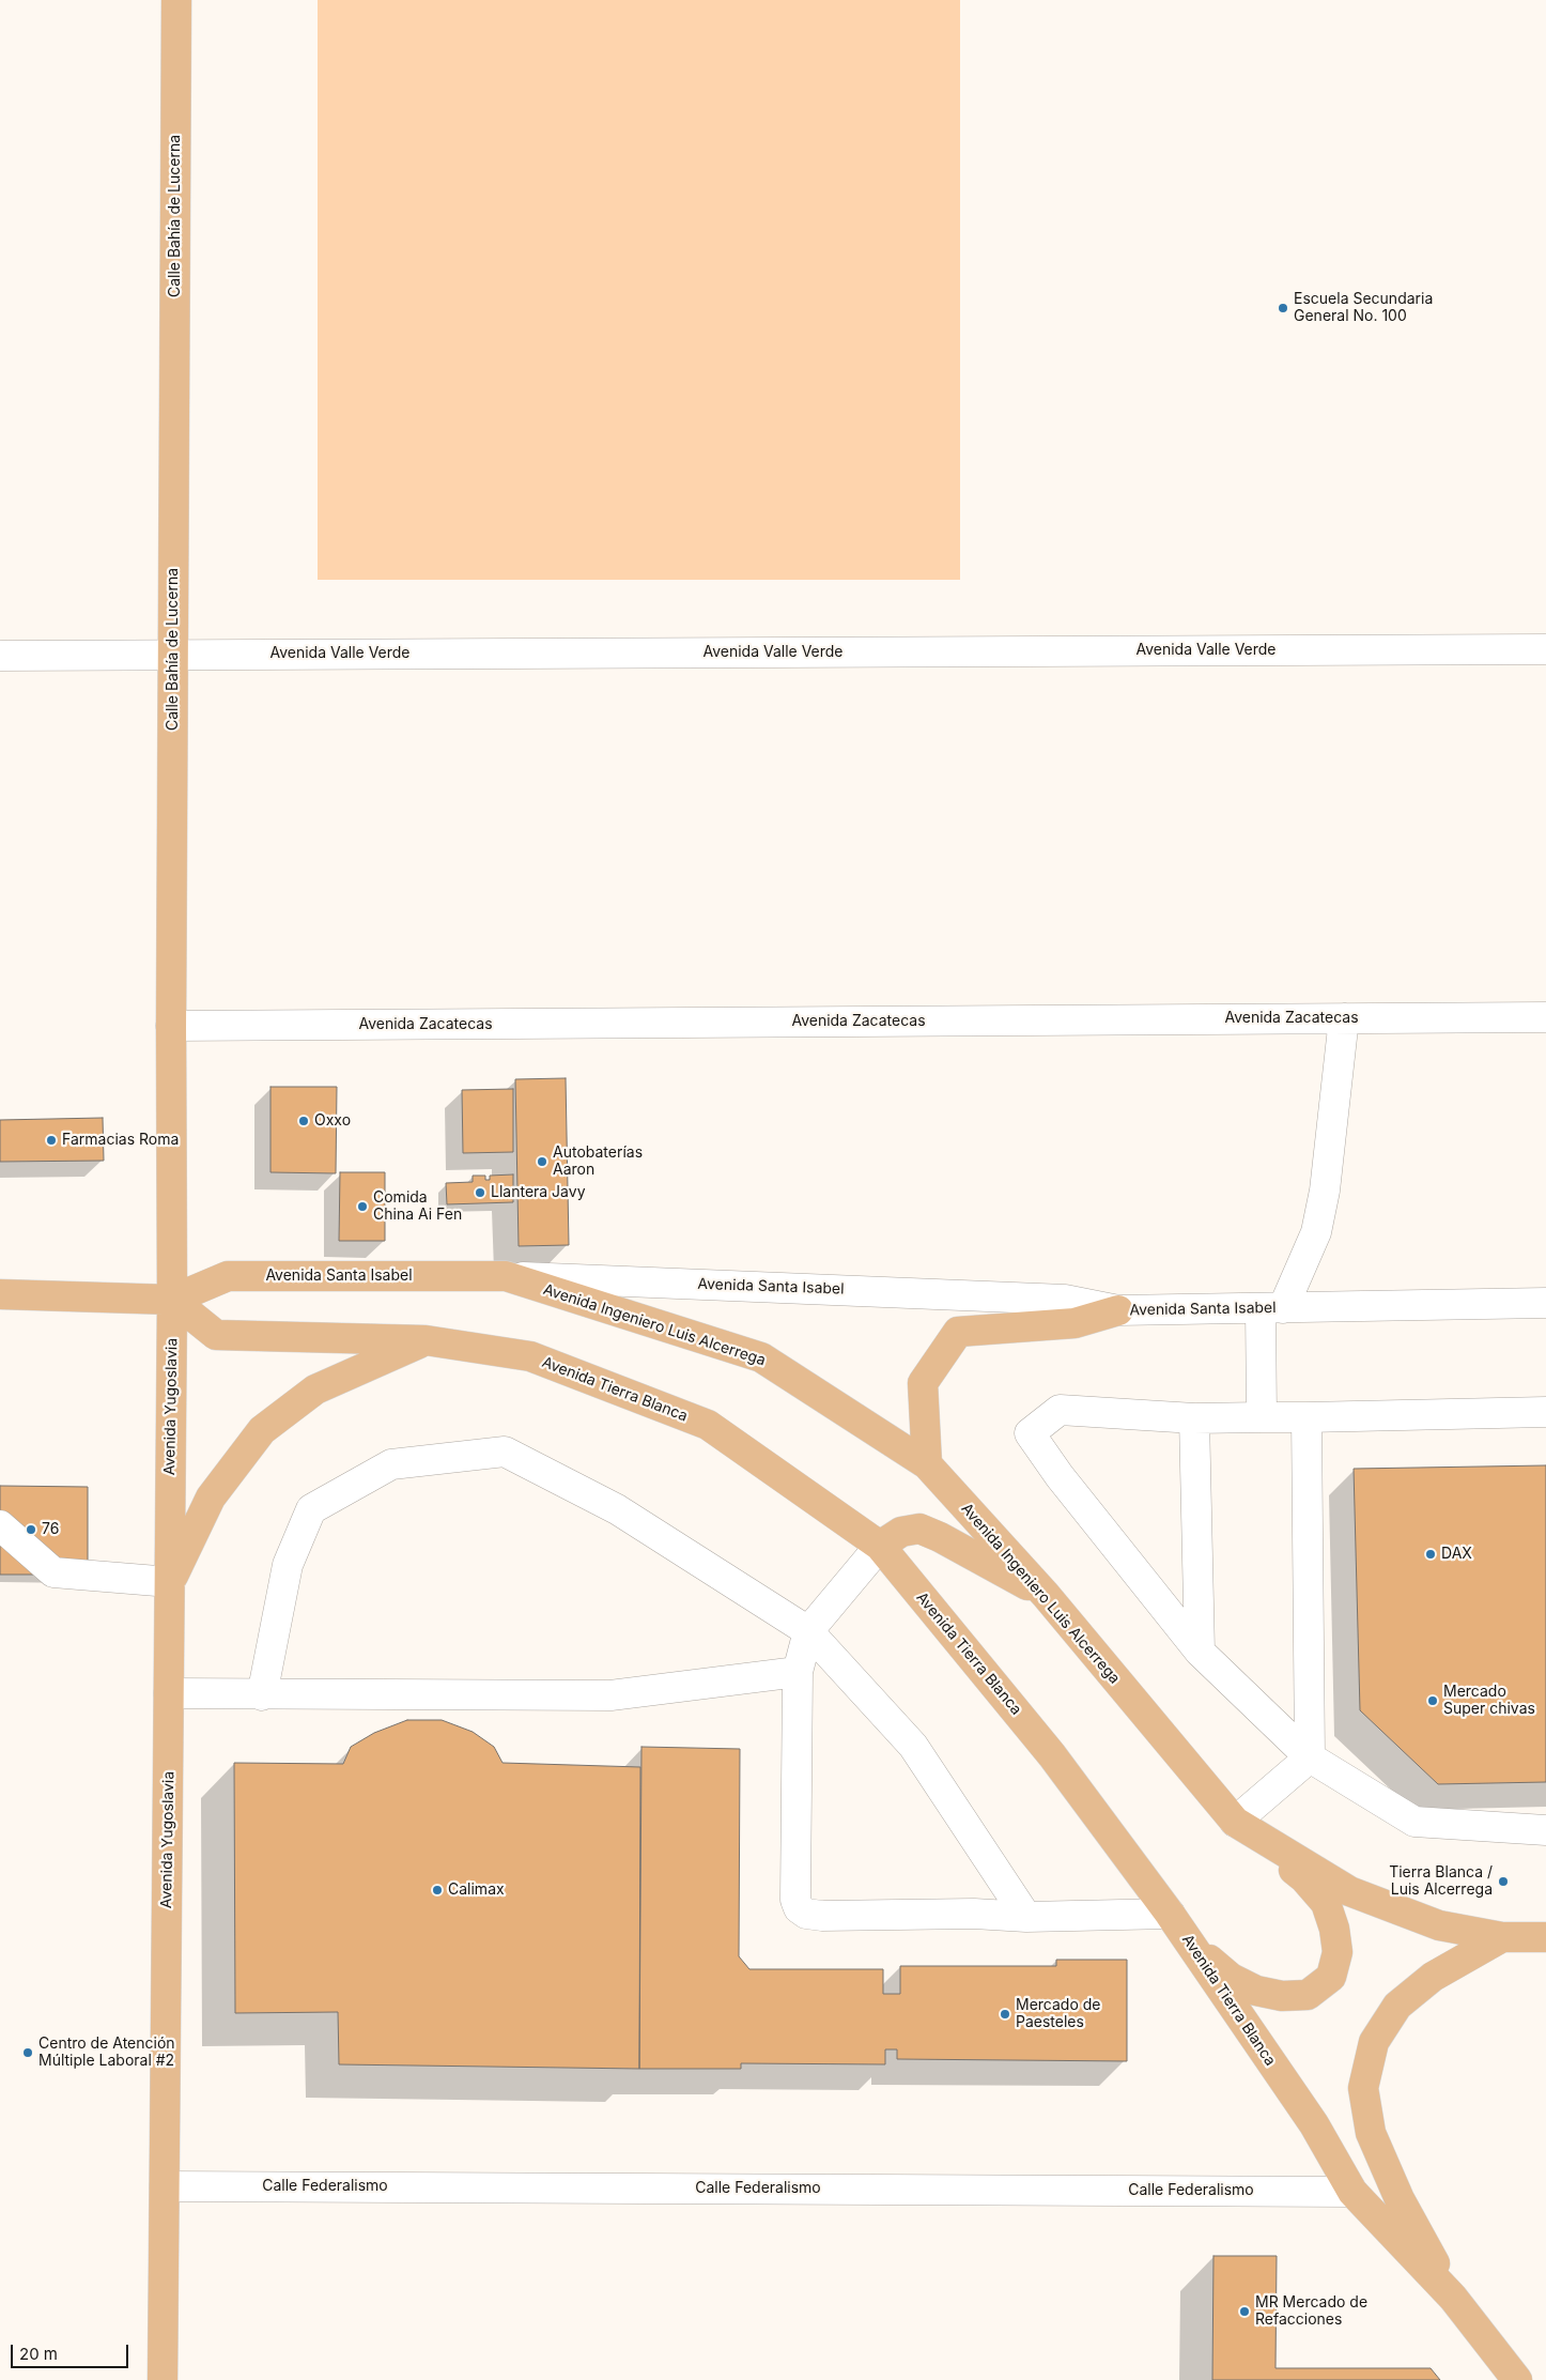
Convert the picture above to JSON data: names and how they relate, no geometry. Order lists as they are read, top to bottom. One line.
{"streets":{"main road":["Calle Bahía de Lucerna","Avenida Santa Isabel","Avenida Ingeniero Luis Alcerrega","Avenida Tierra Blanca","Avenida Yugoslavia"],"street":["Avenida Valle Verde","Avenida Zacatecas","Calle Federalismo"]},"crossings":[["Calle Bahía de Lucerna","Avenida Valle Verde"],["Calle Bahía de Lucerna","Avenida Zacatecas"],["Calle Bahía de Lucerna","Avenida Santa Isabel"],["Calle Bahía de Lucerna","Avenida Tierra Blanca"],["Calle Bahía de Lucerna","Avenida Yugoslavia"],["Avenida Santa Isabel","Avenida Ingeniero Luis Alcerrega"],["Avenida Santa Isabel","Avenida Tierra Blanca"],["Avenida Santa Isabel","Avenida Yugoslavia"],["Avenida Tierra Blanca","Avenida Yugoslavia"],["Avenida Tierra Blanca","Calle Federalismo"],["Avenida Yugoslavia","Calle Federalismo"]],"places":["Escuela Secundaria General No. 100","Oxxo","Farmacias Roma","Autobaterías Aaron","Llantera Javy","Comida China Ai Fen","76","DAX","Mercado Super chivas","Tierra Blanca / Luis Alcerrega","Calimax","Mercado de Paesteles","Centro de Atención Múltiple Laboral #2","MR Mercado de Refacciones"],"scale_bar":"20 m"}
